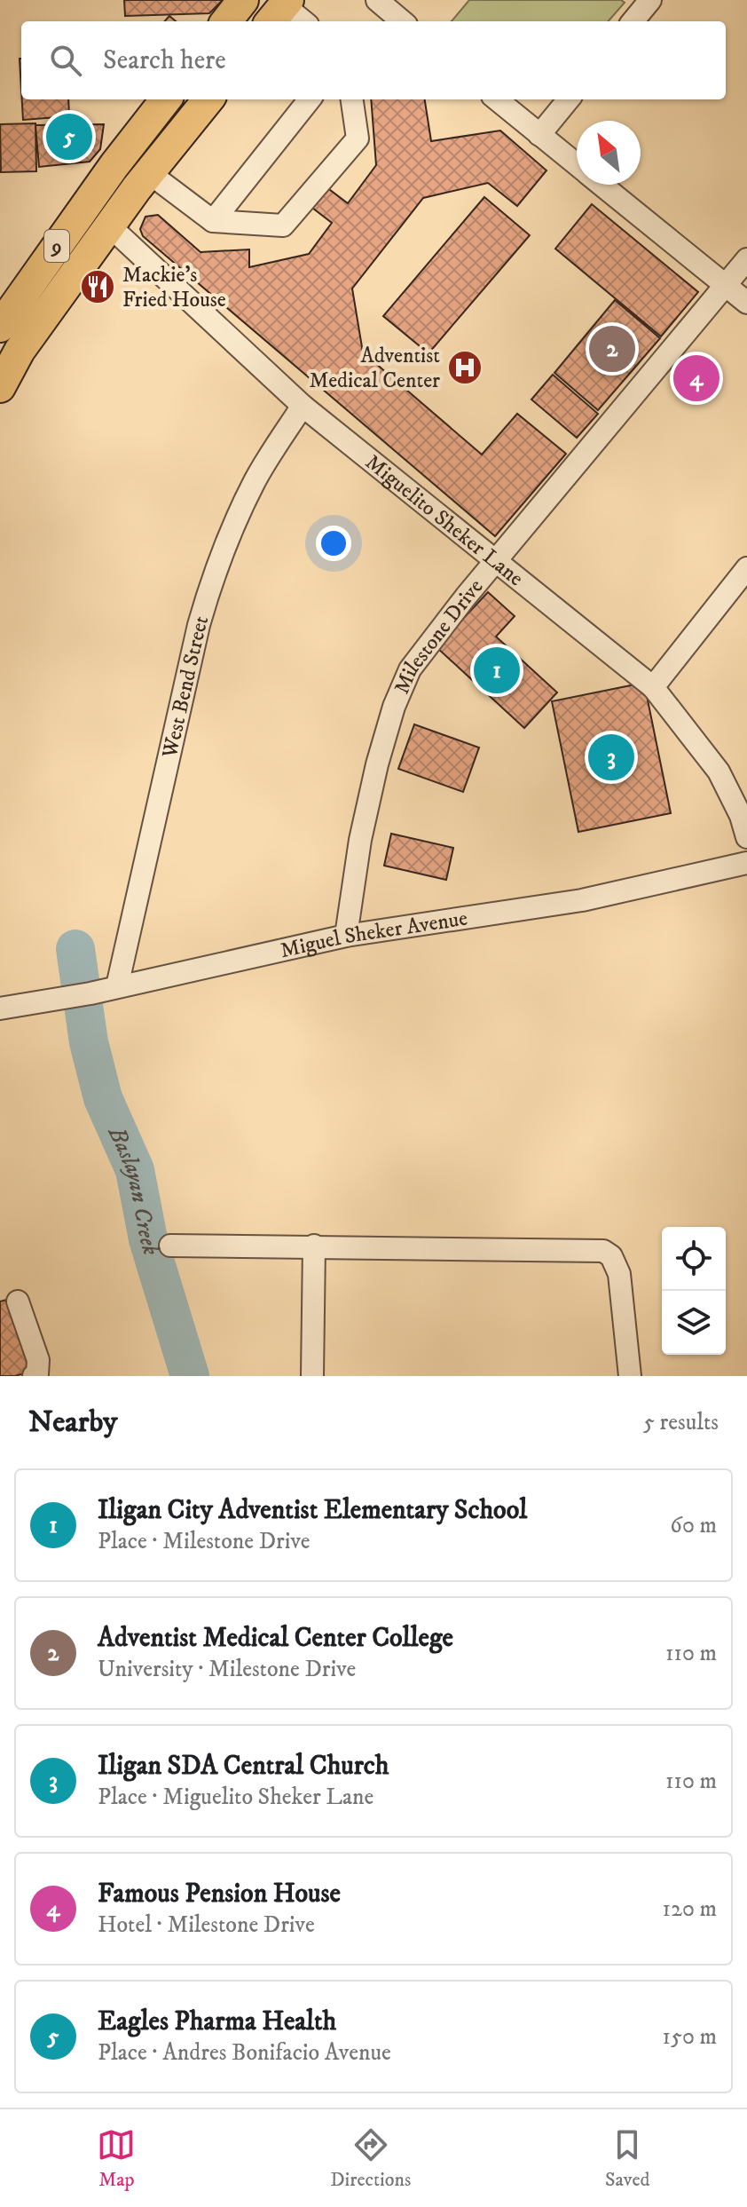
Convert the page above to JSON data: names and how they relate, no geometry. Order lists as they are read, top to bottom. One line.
{"streets":{"highway":["9"],"street":["Miguelito Sheker Lane","Milestone Drive","West Bend Street","Miguel Sheker Avenue"]},"crossings":[["9","Miguelito Sheker Lane"],["Miguelito Sheker Lane","Milestone Drive"],["Miguelito Sheker Lane","West Bend Street"],["Milestone Drive","Miguel Sheker Avenue"],["West Bend Street","Miguel Sheker Avenue"]],"water":["Baslayan Creek"],"places":{"restaurant":["Mackie's Fried House"],"hospital":["Adventist Medical Center"]},"north":"top left","page":{"search":"Search here","pins":["5","2","4","1","3"],"heading":["Nearby","5 results"],"list":[{"mark":"1","name":"Iligan City Adventist Elementary School","note":"Place · Milestone Drive","value":"60 m"},{"mark":"2","name":"Adventist Medical Center College","note":"University · Milestone Drive","value":"110 m"},{"mark":"3","name":"Iligan SDA Central Church","note":"Place · Miguelito Sheker Lane","value":"110 m"},{"mark":"4","name":"Famous Pension House","note":"Hotel · Milestone Drive","value":"120 m"},{"mark":"5","name":"Eagles Pharma Health","note":"Place · Andres Bonifacio Avenue","value":"150 m"}],"nav":["Map","Directions","Saved"]}}
